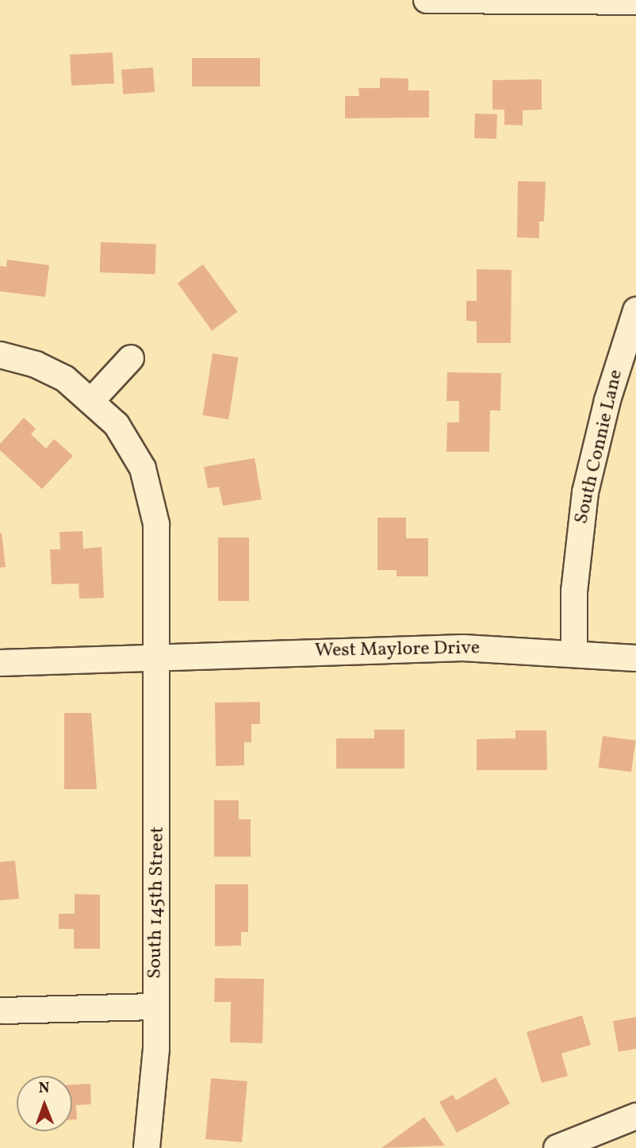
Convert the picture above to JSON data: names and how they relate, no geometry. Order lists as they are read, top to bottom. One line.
{"streets":{"street":["South Connie Lane","West Maylore Drive","South 145th Street"]},"crossings":[["South Connie Lane","West Maylore Drive"],["West Maylore Drive","South 145th Street"]],"north":"top"}
